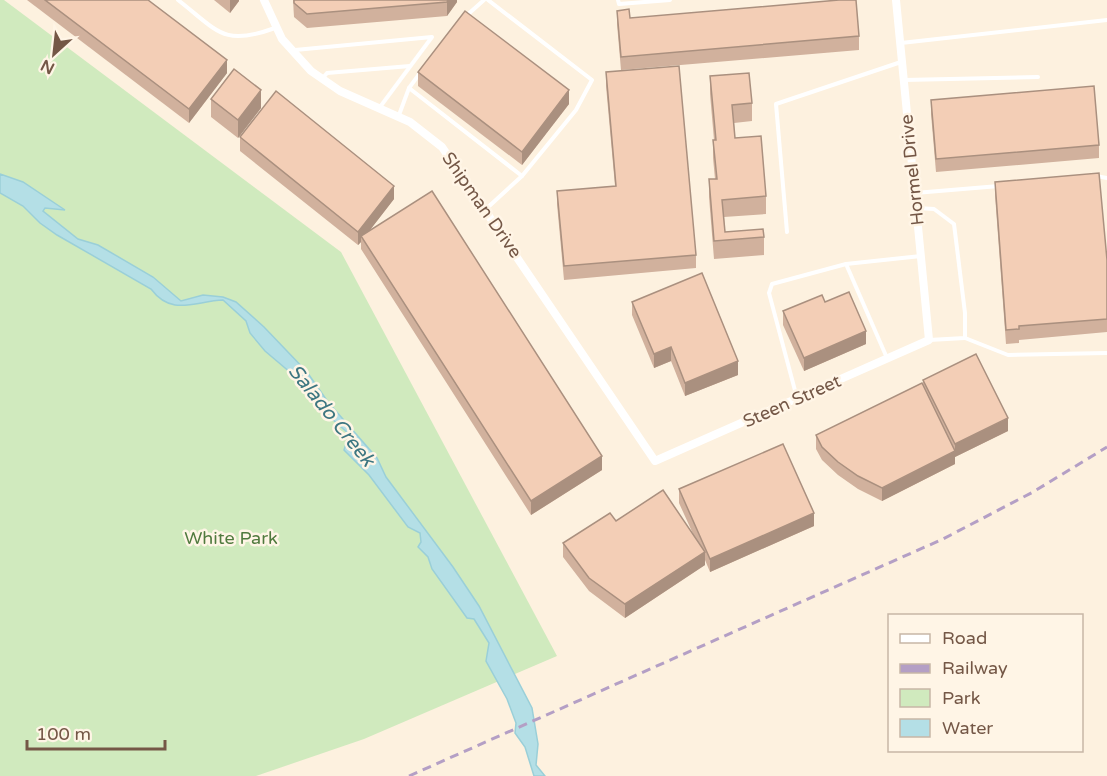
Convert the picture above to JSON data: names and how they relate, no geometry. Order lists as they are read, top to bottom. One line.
{"streets":{"street":["Hormel Drive","Shipman Drive","Steen Street"]},"crossings":[["Hormel Drive","Steen Street"],["Shipman Drive","Steen Street"]],"water":["Salado Creek"],"parks":["White Park"],"legend":["Road","Railway","Park","Water"],"scale_bar":"100 m","north":"bottom left"}
